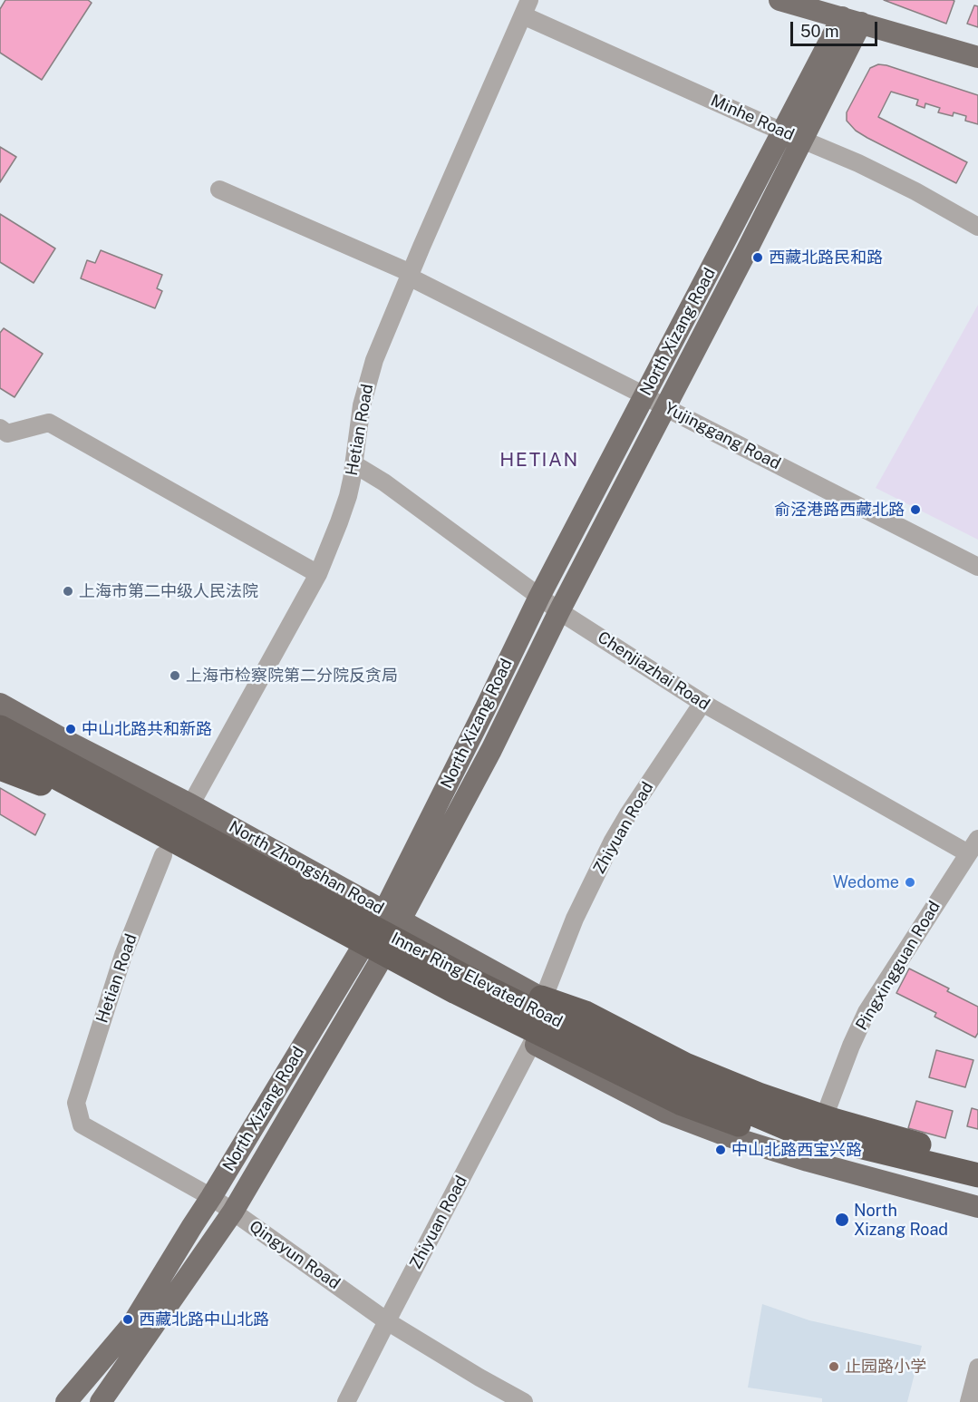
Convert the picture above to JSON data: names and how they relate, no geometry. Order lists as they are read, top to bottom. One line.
{"streets":{"highway":["Inner Ring Elevated Road"],"main road":["North Xizang Road","North Zhongshan Road"],"street":["Minhe Road","Hetian Road","Yujinggang Road","Chenjiazhai Road","Zhiyuan Road","Pingxingguan Road","Qingyun Road"]},"crossings":[["Minhe Road","North Xizang Road"],["Minhe Road","Hetian Road"],["North Xizang Road","Yujinggang Road"],["North Xizang Road","Chenjiazhai Road"],["North Xizang Road","North Zhongshan Road"],["North Xizang Road","Qingyun Road"],["Hetian Road","Yujinggang Road"],["Hetian Road","Chenjiazhai Road"],["Hetian Road","North Zhongshan Road"],["Hetian Road","Qingyun Road"],["Chenjiazhai Road","Zhiyuan Road"],["Chenjiazhai Road","Pingxingguan Road"],["Zhiyuan Road","North Zhongshan Road"],["Zhiyuan Road","Qingyun Road"],["North Zhongshan Road","Pingxingguan Road"]],"districts":["HETIAN"],"places":["西藏北路民和路","俞泾港路西藏北路","上海市第二中级人民法院","上海市检察院第二分院反贪局","中山北路共和新路","Wedome","中山北路西宝兴路","North Xizang Road","西藏北路中山北路","止园路小学"],"scale_bar":"50 m"}
